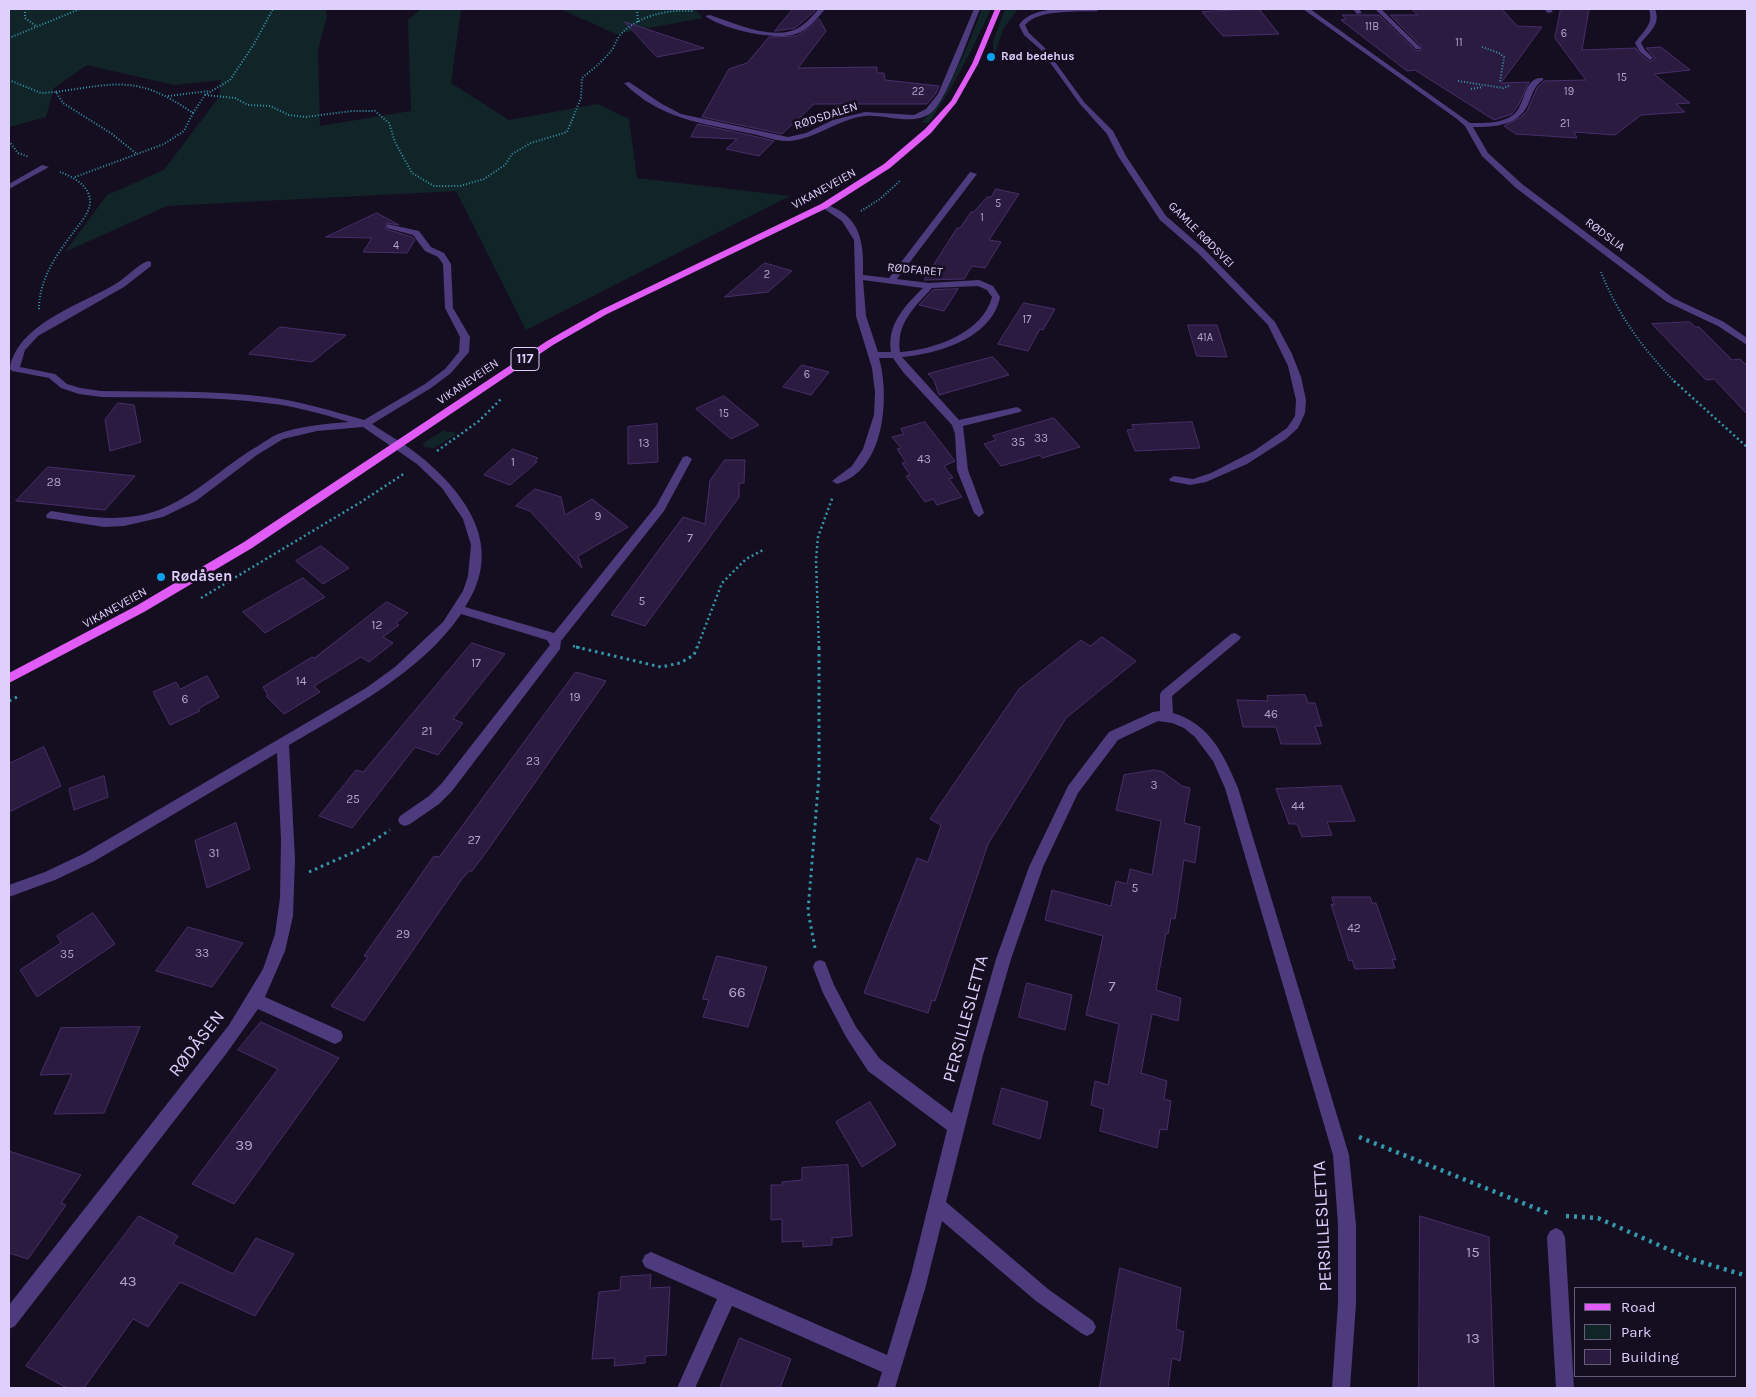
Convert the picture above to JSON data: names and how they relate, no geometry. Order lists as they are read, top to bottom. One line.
{"streets":{"main road":["VIKANEVEIEN","117"],"street":["RØDSDALEN","GAMLE RØDSVEI","RØDSLIA","RØDFARET","PERSILLESLETTA","RØDÅSEN"]},"places":["Rød bedehus","Rødåsen"],"house_numbers":["11B","6","11","15","22","19","21","5","1","4","2","17","41A","6","15","33","35","13","43","1","28","9","7","5","12","17","14","19","6","46","21","23","3","25","44","27","31","5","42","29","33","35","7","66","39","15","43","13"],"legend":["Road","Park","Building"]}
